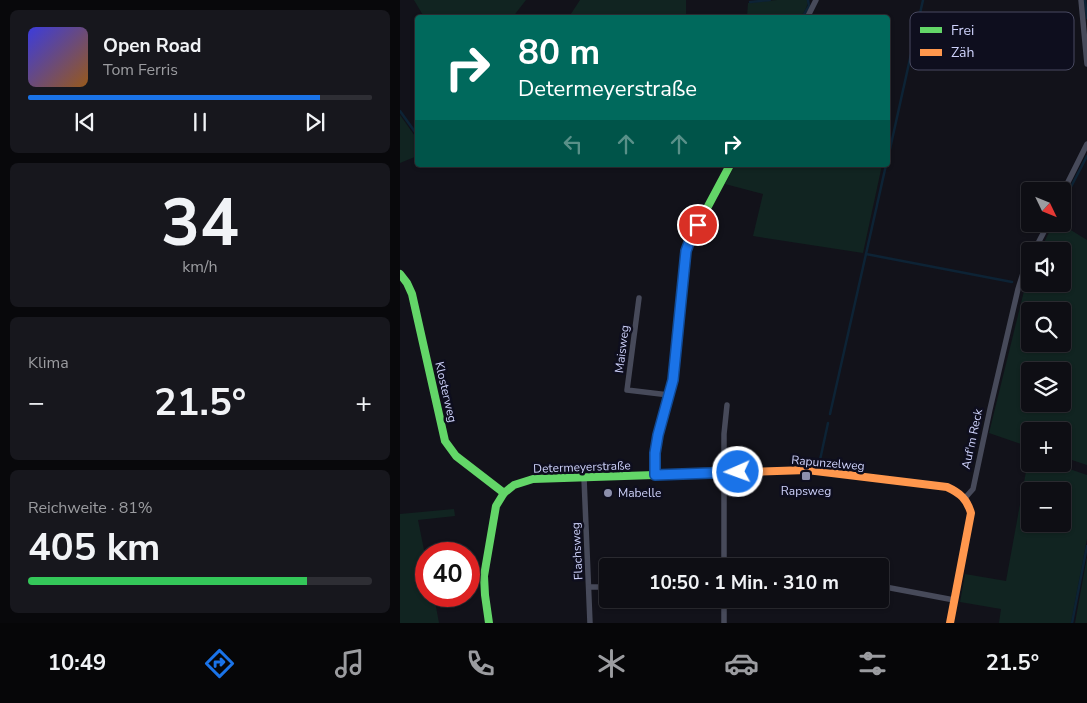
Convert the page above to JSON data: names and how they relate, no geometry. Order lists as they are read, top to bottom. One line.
{"streets":{"street":["Maisweg","Klosterweg","Auf'm Reck","Rapunzelweg","Determeyerstraße","Flachsweg"]},"crossings":[["Klosterweg","Determeyerstraße"],["Auf'm Reck","Rapunzelweg"],["Rapunzelweg","Determeyerstraße"],["Determeyerstraße","Flachsweg"]],"places":{"transit":["Rapsweg"],"other":["Mabelle"]},"legend":["Frei","Zäh"],"north":"bottom right","page":{"turn":["80 m","Determeyerstraße"],"song":["Open Road","Tom Ferris"],"tile":[["34","km/h"],"Klima",["Reichweite · 81%","405 km"]],"map_buttons":["+","−"],"heat":["−","21.5°","+"],"limit":"40","trip":"10:50 · 1 Min. · 310 m","tabs":["10:49","21.5°"]}}
